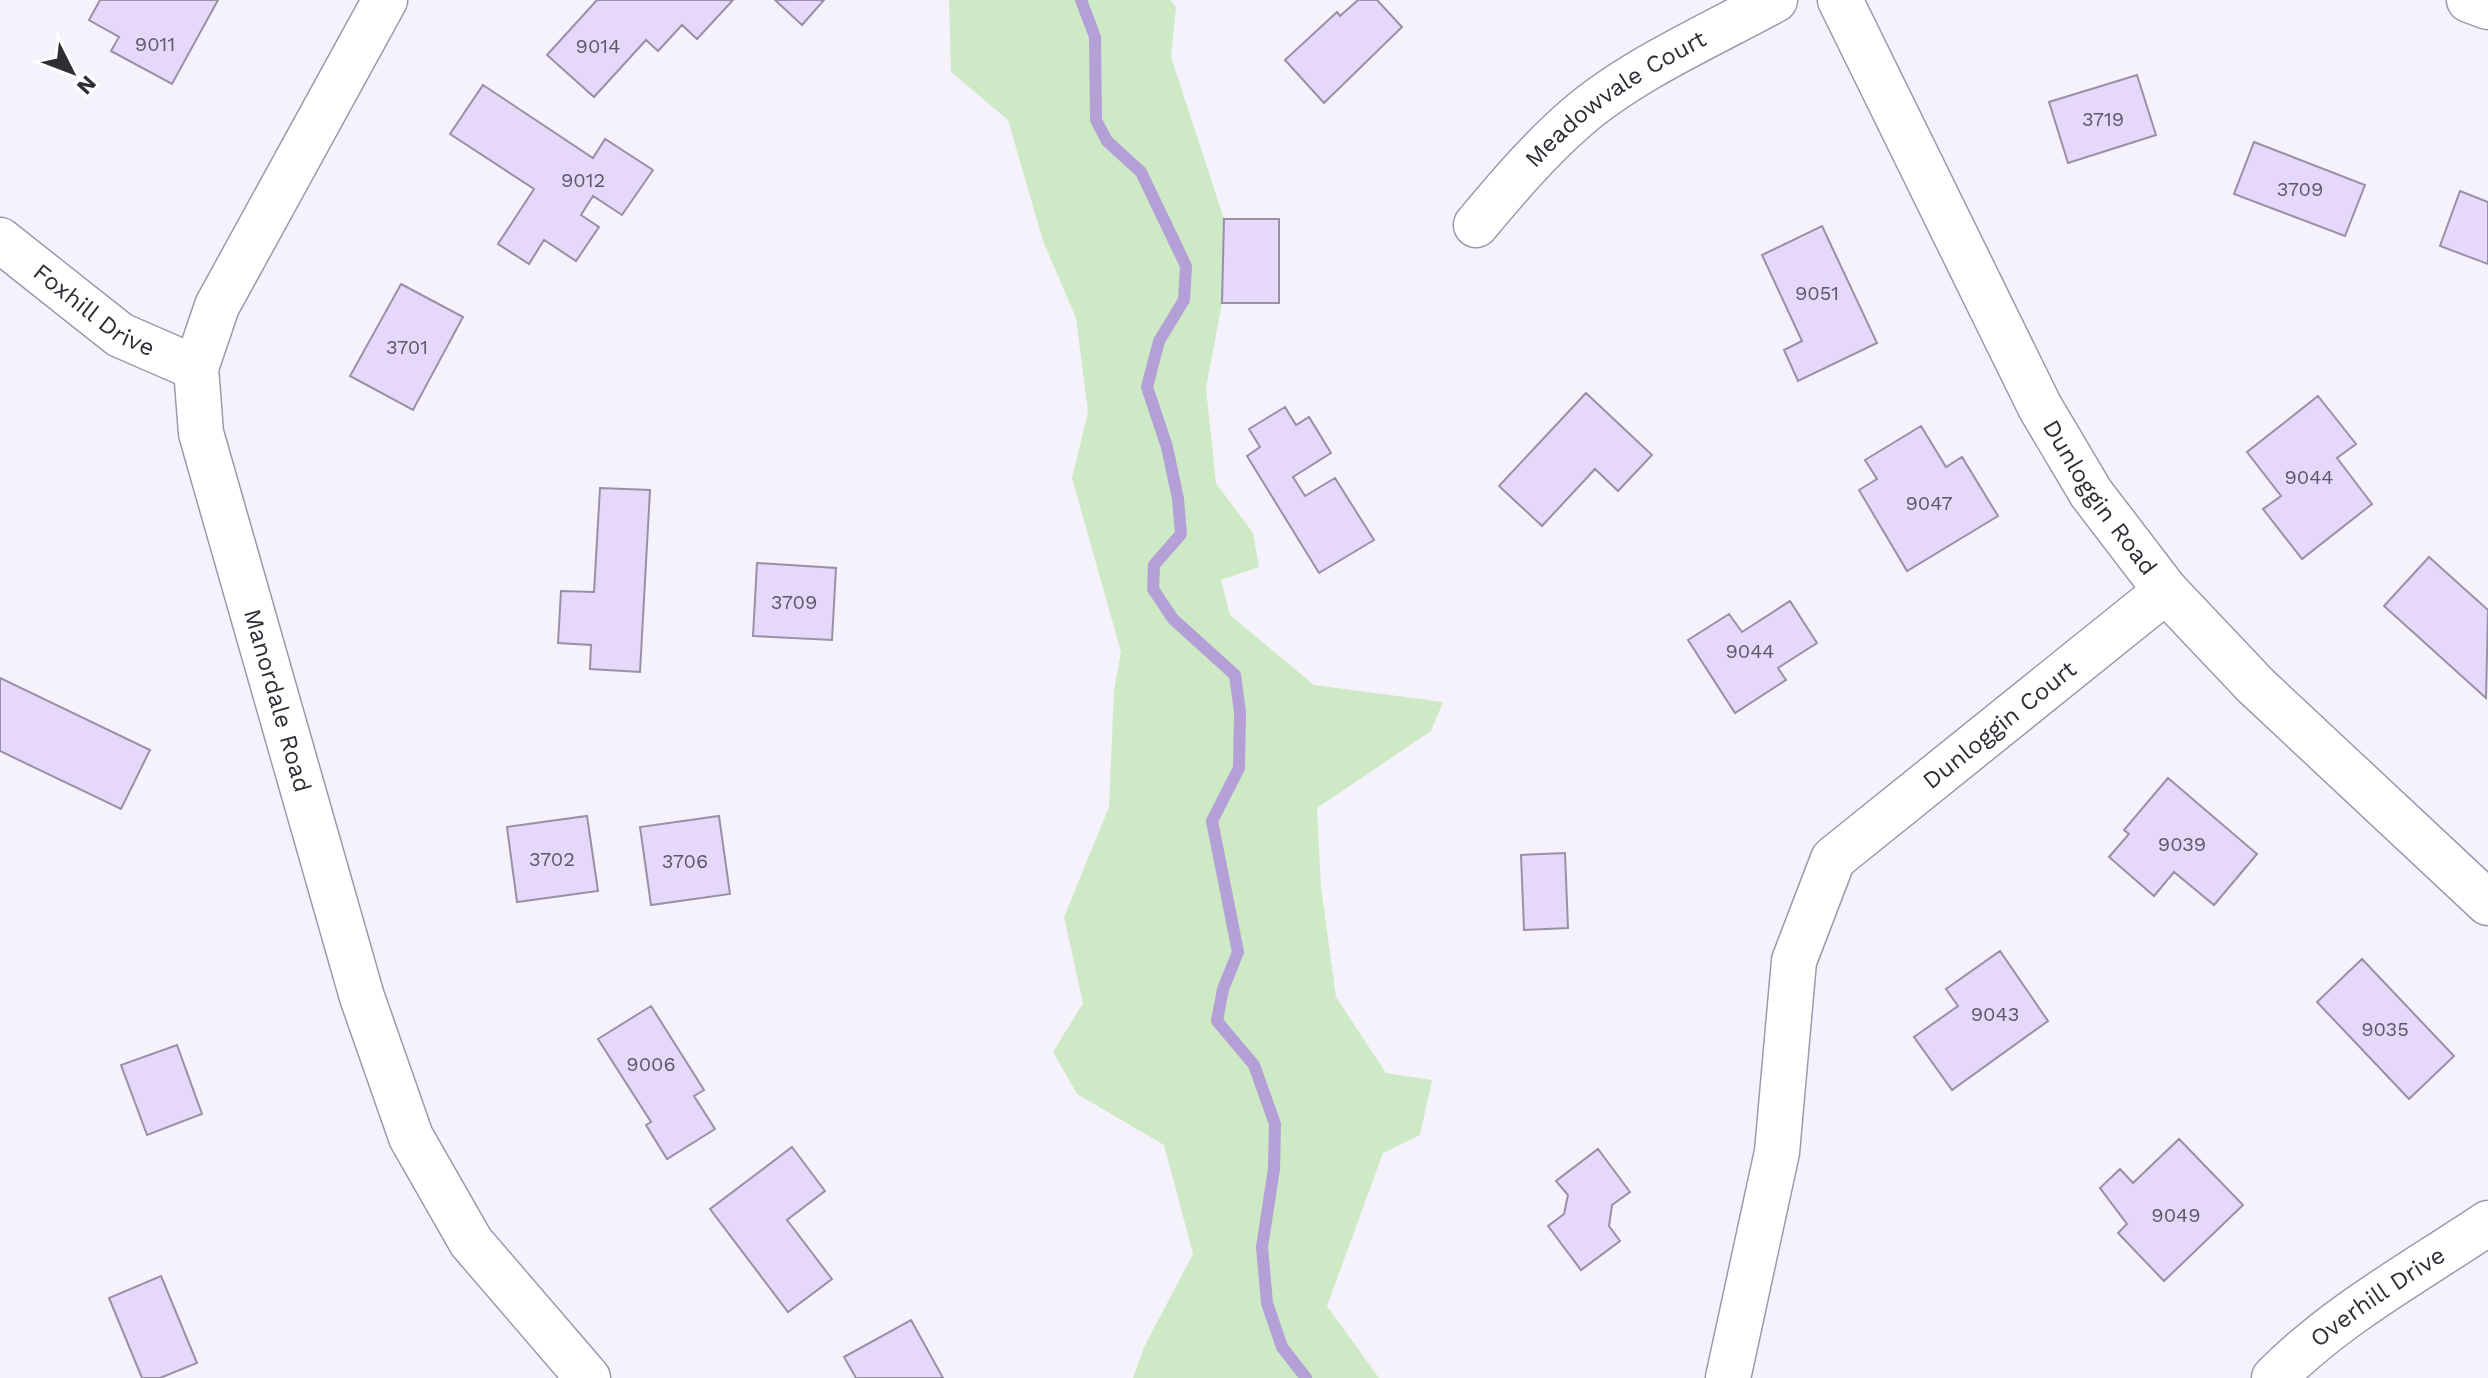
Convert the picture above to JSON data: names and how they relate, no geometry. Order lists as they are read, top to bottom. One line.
{"streets":{"street":["Meadowvale Court","Foxhill Drive","Dunloggin Road","Manordale Road","Dunloggin Court","Overhill Drive"]},"crossings":[["Foxhill Drive","Manordale Road"],["Dunloggin Road","Dunloggin Court"]],"house_numbers":["9011","9014","3719","9012","3709","9051","3701","9044","9047","3709","9044","9039","3702","3706","9043","9035","9006","9049"],"north":"bottom right"}
